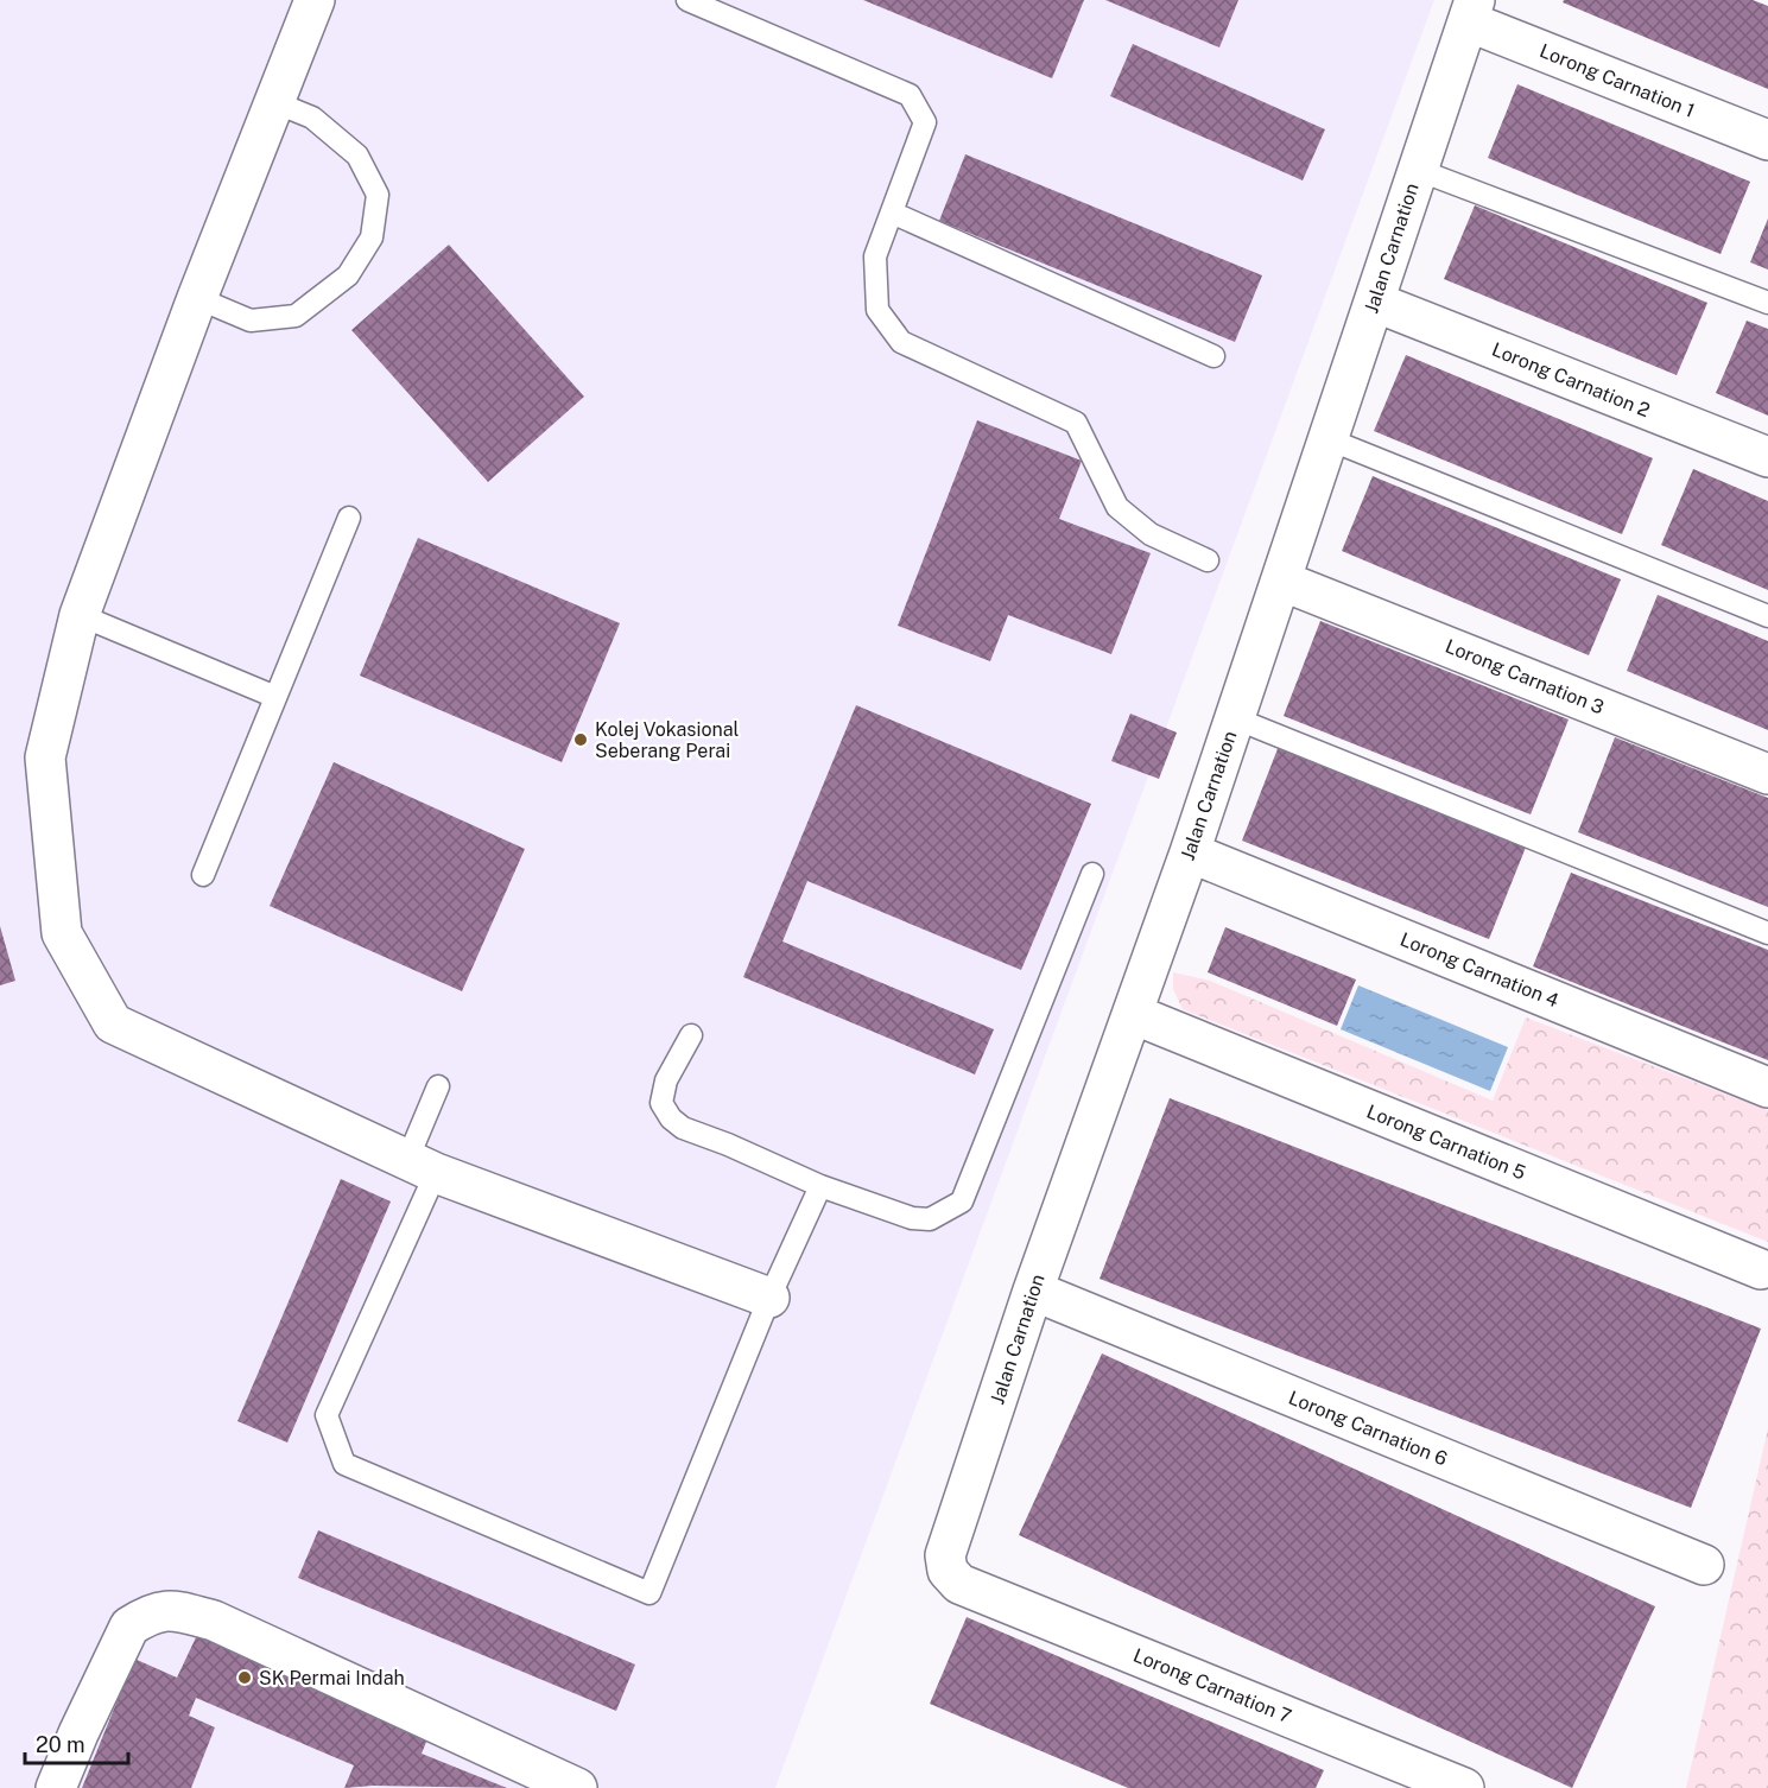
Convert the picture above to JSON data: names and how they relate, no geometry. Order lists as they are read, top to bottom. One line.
{"streets":{"street":["Lorong Carnation 1","Jalan Carnation","Lorong Carnation 2","Lorong Carnation 3","Lorong Carnation 4","Lorong Carnation 5","Lorong Carnation 6","Lorong Carnation 7"]},"crossings":[["Lorong Carnation 1","Jalan Carnation"],["Jalan Carnation","Lorong Carnation 2"],["Jalan Carnation","Lorong Carnation 3"],["Jalan Carnation","Lorong Carnation 4"],["Jalan Carnation","Lorong Carnation 5"],["Jalan Carnation","Lorong Carnation 6"],["Jalan Carnation","Lorong Carnation 7"]],"places":["Kolej Vokasional Seberang Perai","SK Permai Indah"],"scale_bar":"20 m"}
